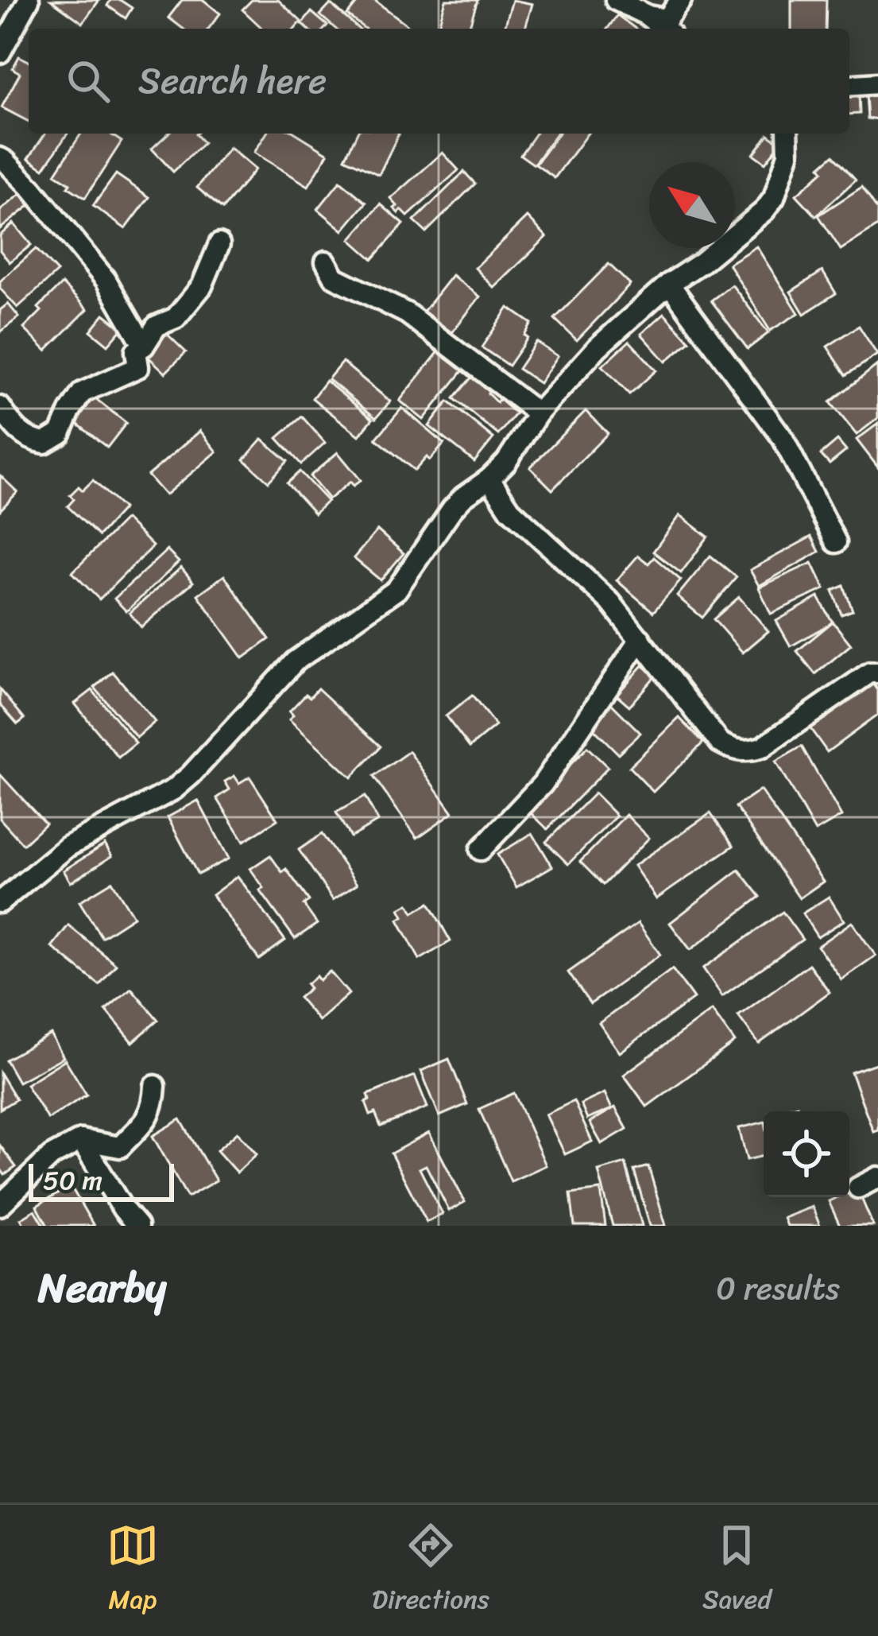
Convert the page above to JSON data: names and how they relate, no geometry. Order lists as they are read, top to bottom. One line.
{"scale_bar":"50 m","north":"top left","page":{"search":"Search here","scale":"50 m","heading":["Nearby","0 results"],"nav":["Map","Directions","Saved"]}}
